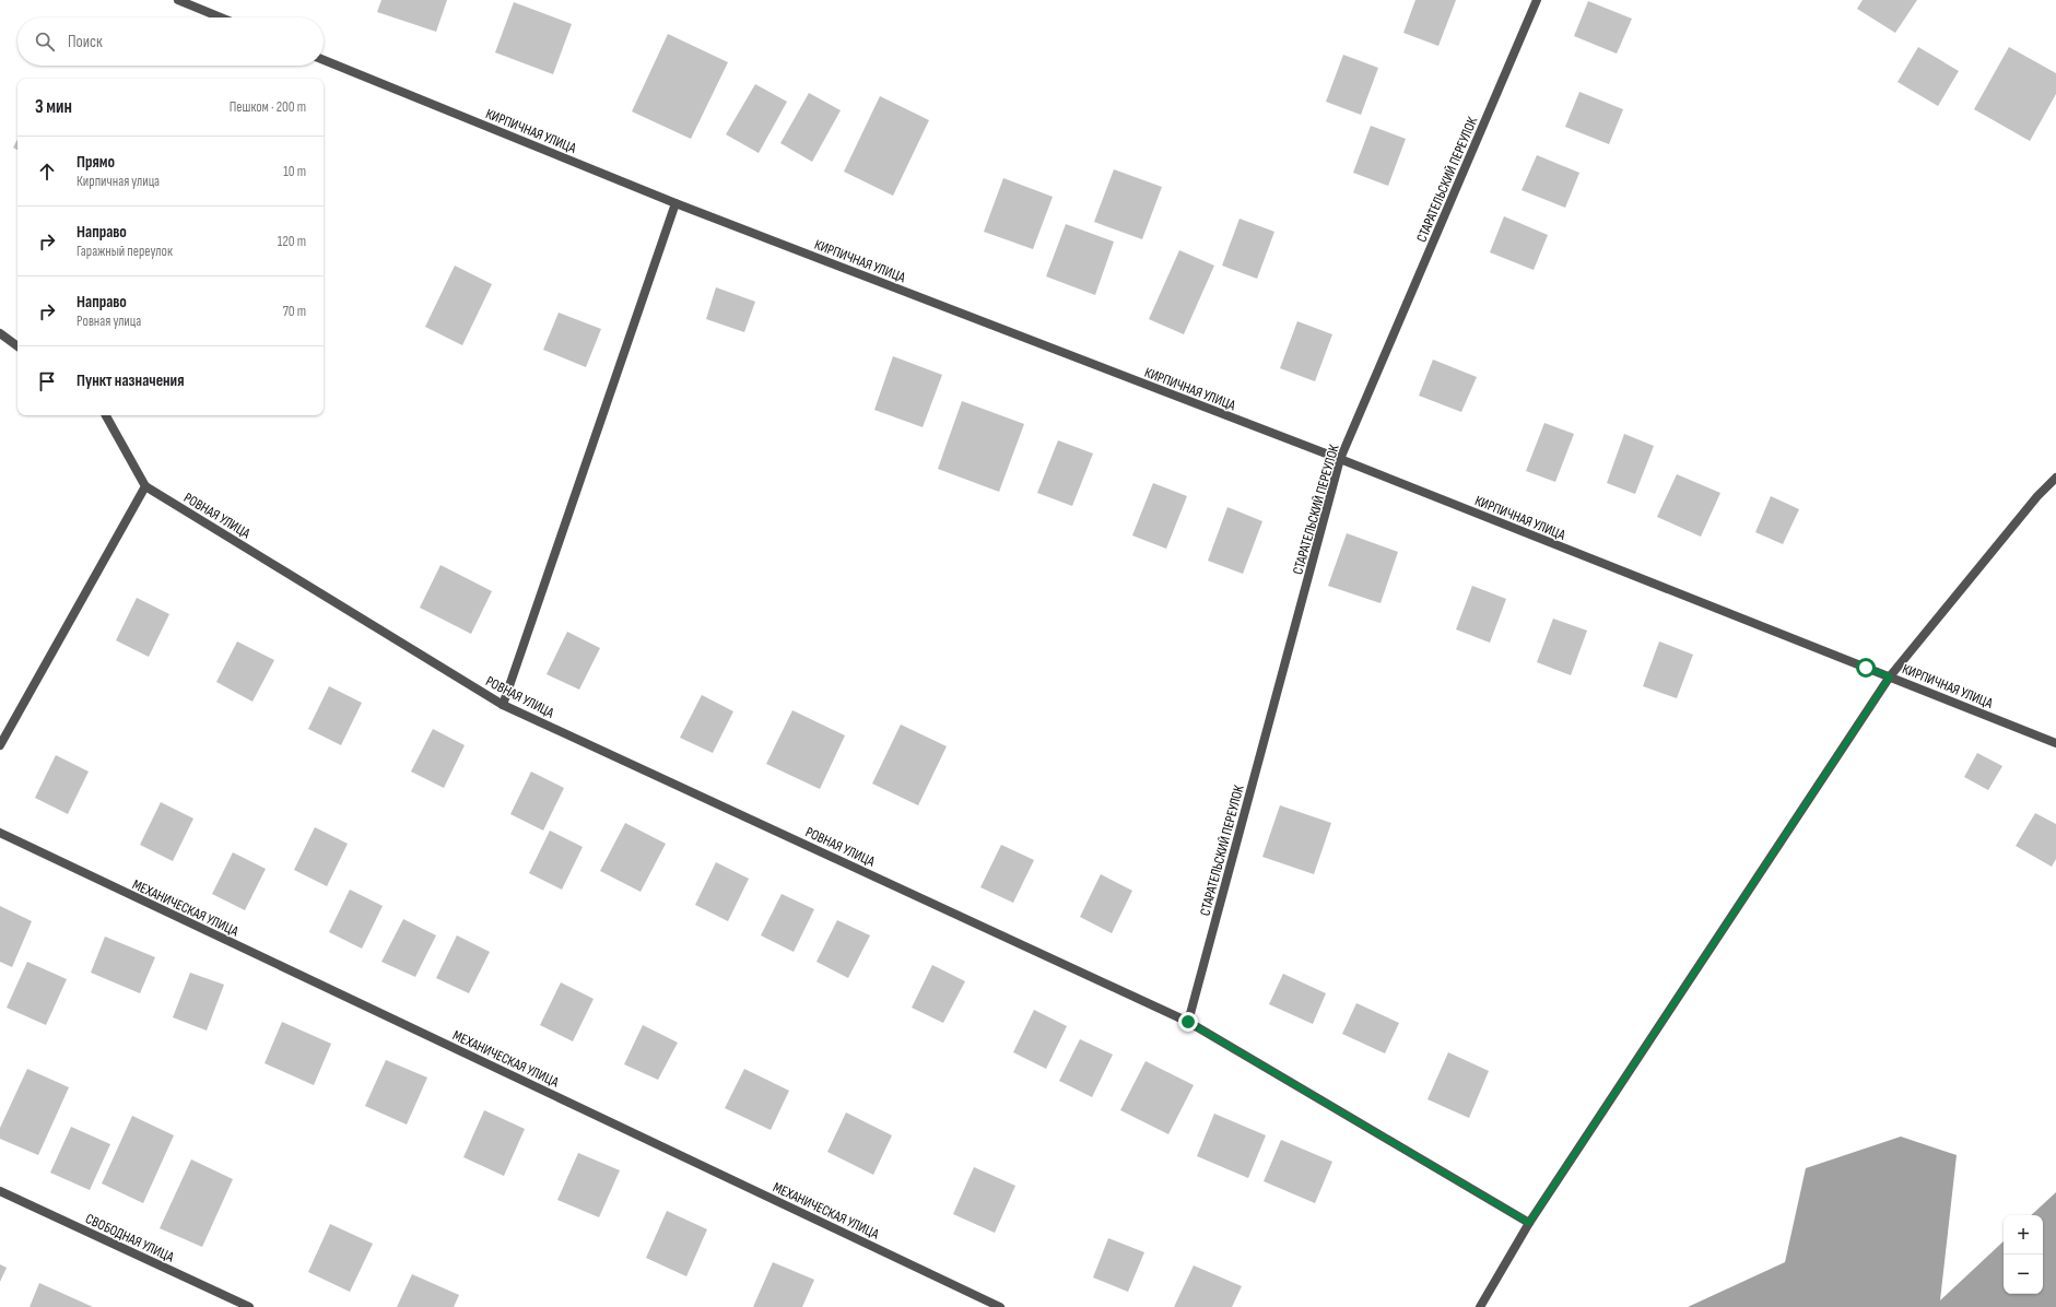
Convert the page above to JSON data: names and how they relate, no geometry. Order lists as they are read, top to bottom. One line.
{"streets":{"street":["КИРПИЧНАЯ УЛИЦА","СТАРАТЕЛЬСКИЙ ПЕРЕУЛОК","РОВНАЯ УЛИЦА","МЕХАНИЧЕСКАЯ УЛИЦА","СВОБОДНАЯ УЛИЦА"]},"crossings":[["КИРПИЧНАЯ УЛИЦА","СТАРАТЕЛЬСКИЙ ПЕРЕУЛОК"],["СТАРАТЕЛЬСКИЙ ПЕРЕУЛОК","РОВНАЯ УЛИЦА"]],"page":{"search":"Поиск","heading":["3 мин","Пешком · 200 m"],"list":[["Прямо","Кирпичная улица","10 m"],["Направо","Гаражный переулок","120 m"],["Направо","Ровная улица","70 m"],"Пункт назначения"],"map_buttons":["+","−"]}}
